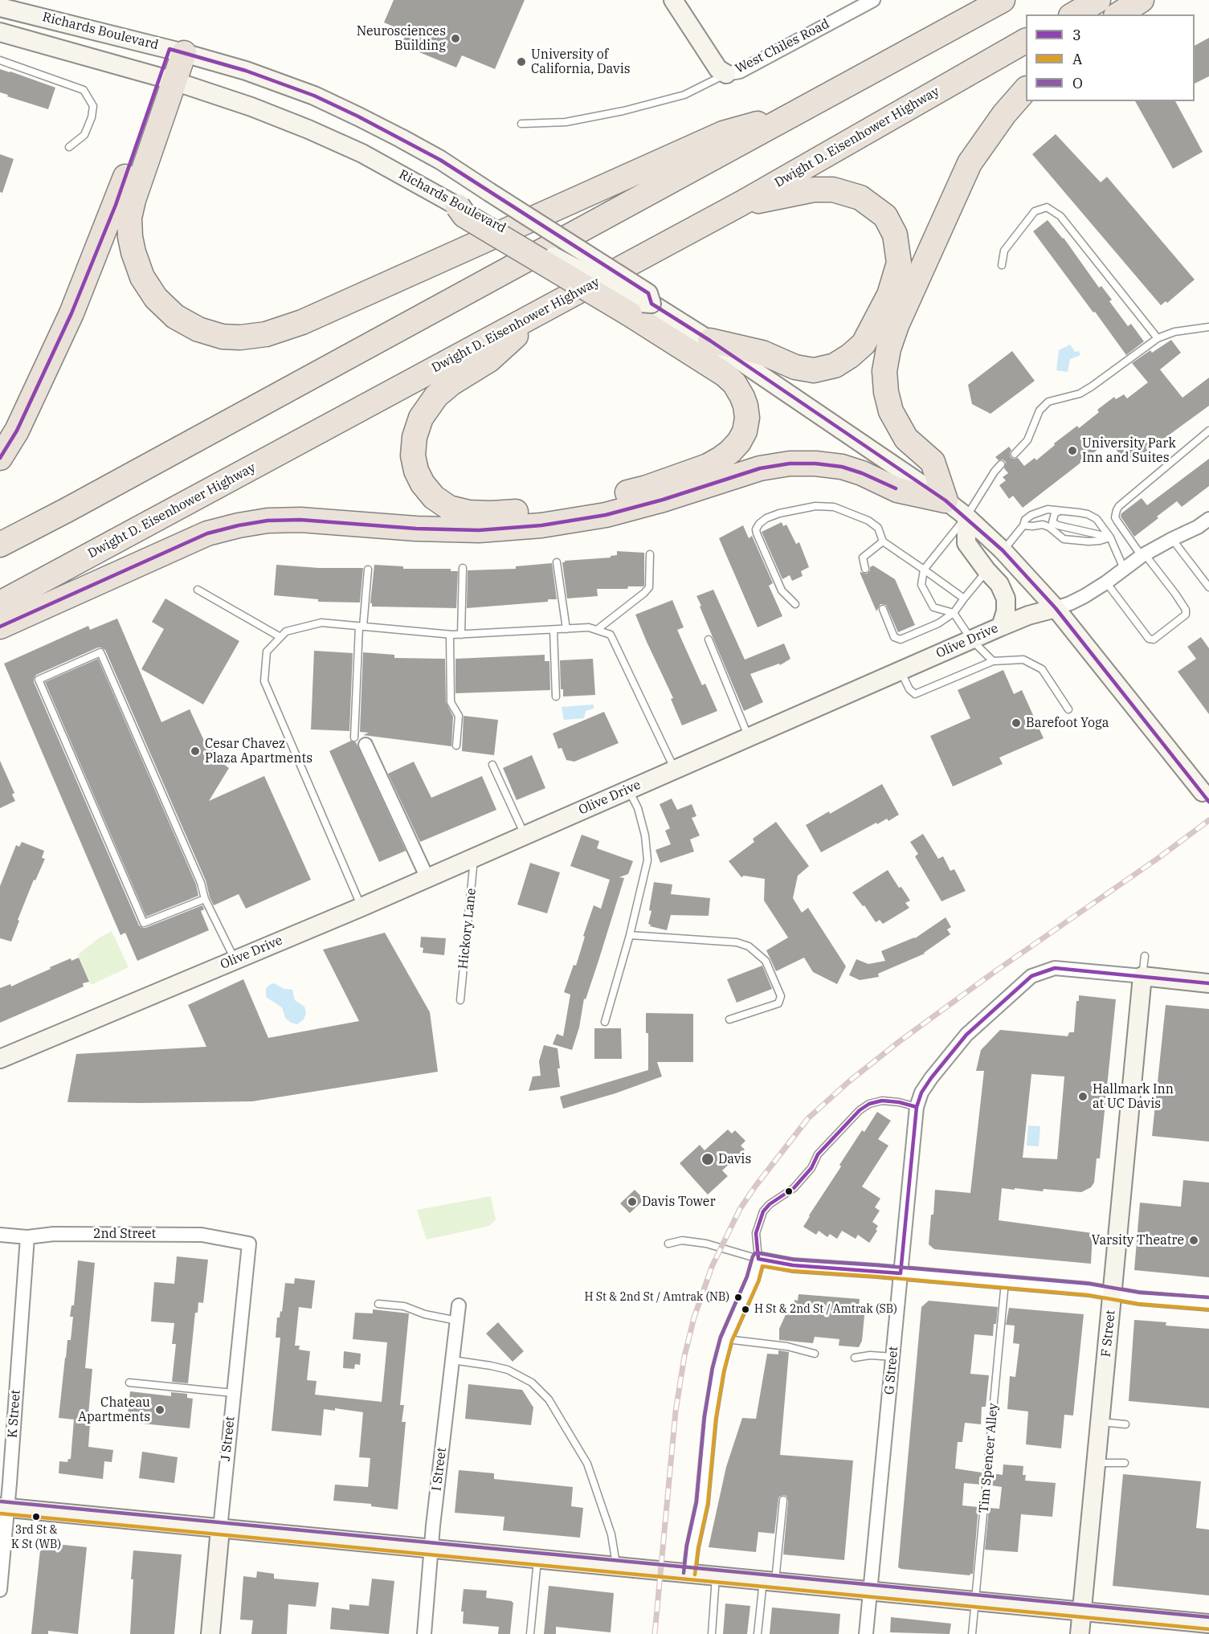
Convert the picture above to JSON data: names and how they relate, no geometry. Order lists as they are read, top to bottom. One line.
{"streets":{"highway":["Dwight D. Eisenhower Highway"],"street":["Richards Boulevard","West Chiles Road","Olive Drive","2nd Street","F Street","G Street","K Street","J Street","I Street"],"lane":["Hickory Lane","Tim Spencer Alley"]},"crossings":[["Richards Boulevard","Olive Drive"],["Olive Drive","Hickory Lane"],["2nd Street","K Street"],["2nd Street","J Street"],["F Street","G Street"]],"places":["Neurosciences Building","University of California, Davis","University Park Inn and Suites","Barefoot Yoga","Cesar Chavez Plaza Apartments","Hallmark Inn at UC Davis","Davis","Davis Tower","Varsity Theatre","H St & 2nd St / Amtrak (NB)","H St & 2nd St / Amtrak (SB)","Chateau Apartments","3rd St & K St (WB)"],"lines":["transit line 3","transit line O","transit line A"],"legend":["3","A","O"]}
